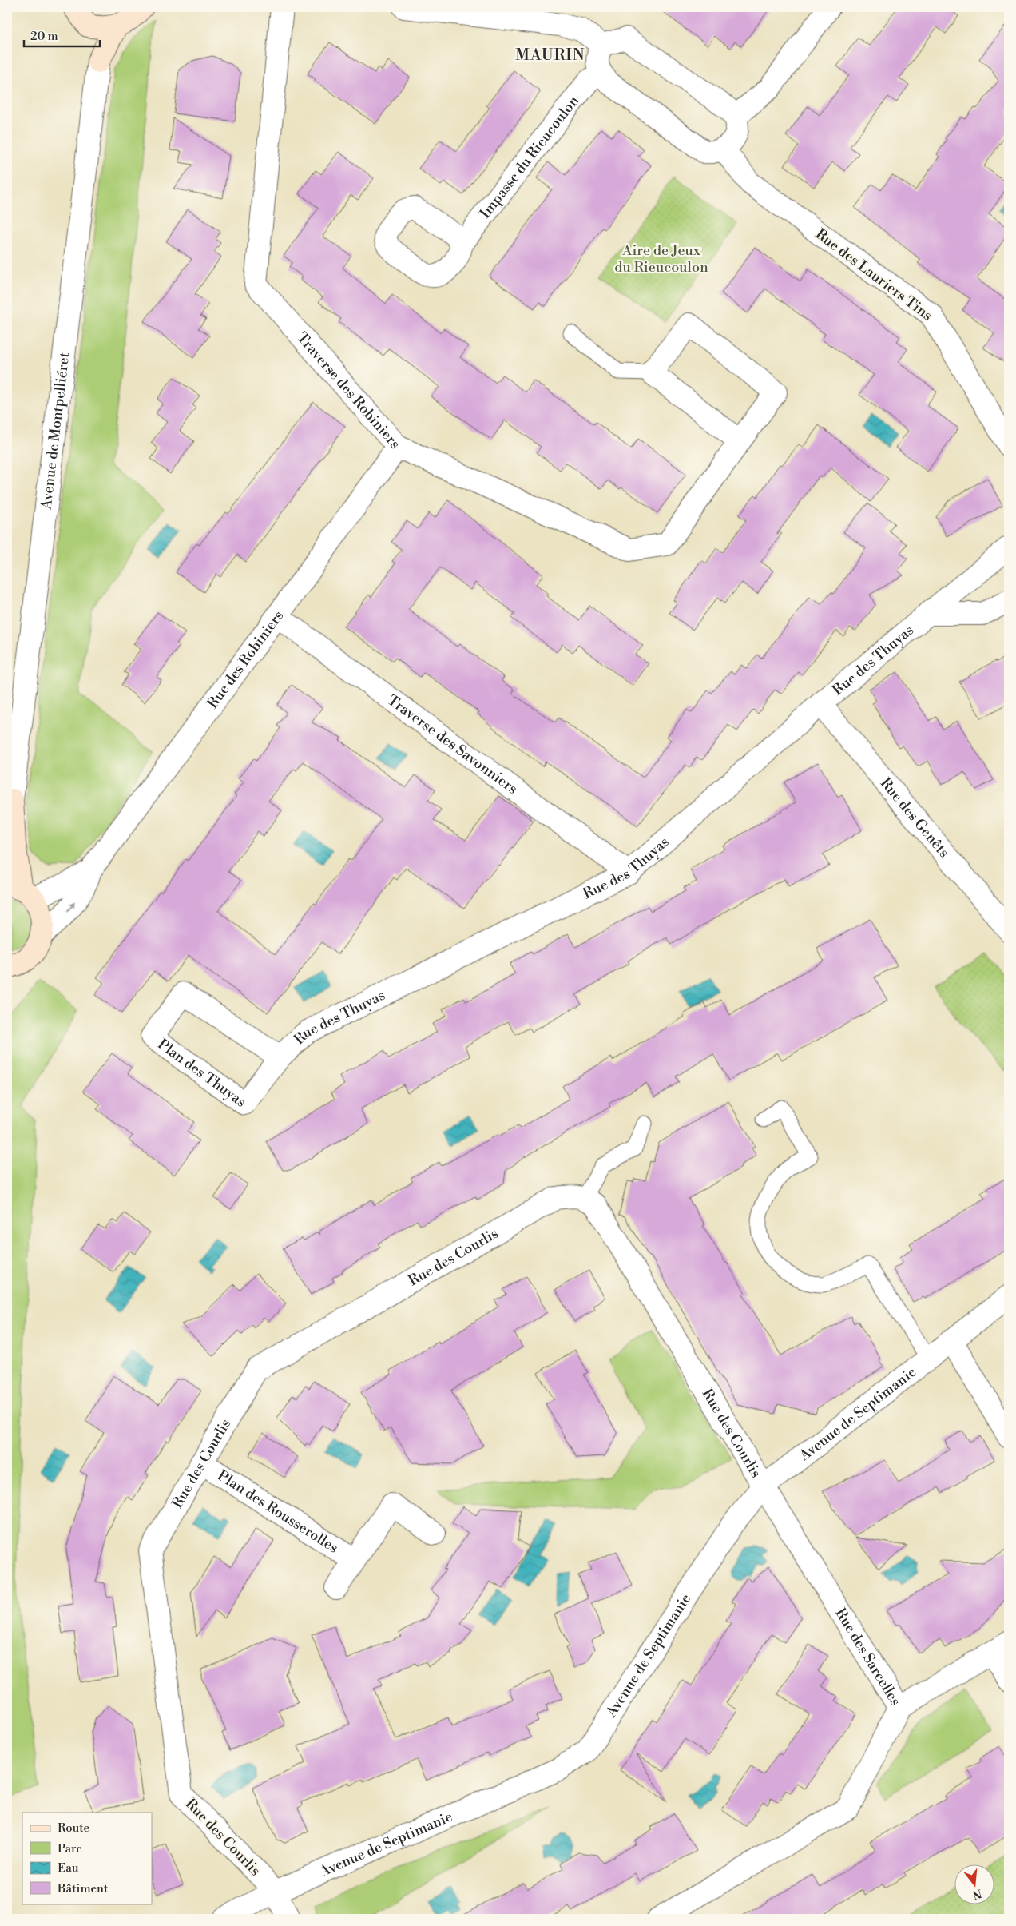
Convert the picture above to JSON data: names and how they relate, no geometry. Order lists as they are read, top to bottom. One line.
{"streets":{"street":["Impasse du Rieucoulon","Rue des Lauriers Tins","Traverse des Robiniers","Avenue de Montpelliéret","Rue des Robiniers","Rue des Thuyas","Traverse des Savonniers","Rue des Genêts","Plan des Thuyas","Rue des Courlis","Avenue de Septimanie","Plan des Rousserolles","Rue des Sarcelles"]},"crossings":[["Traverse des Robiniers","Rue des Robiniers"],["Avenue de Montpelliéret","Rue des Robiniers"],["Rue des Robiniers","Traverse des Savonniers"],["Rue des Thuyas","Traverse des Savonniers"],["Rue des Thuyas","Rue des Genêts"],["Rue des Thuyas","Plan des Thuyas"],["Rue des Courlis","Avenue de Septimanie"],["Rue des Courlis","Plan des Rousserolles"],["Rue des Courlis","Rue des Sarcelles"],["Avenue de Septimanie","Rue des Sarcelles"]],"districts":["MAURIN"],"parks":["Aire de Jeux du Rieucoulon"],"legend":["Route","Parc","Eau","Bâtiment"],"scale_bar":"20 m","north":"bottom"}
